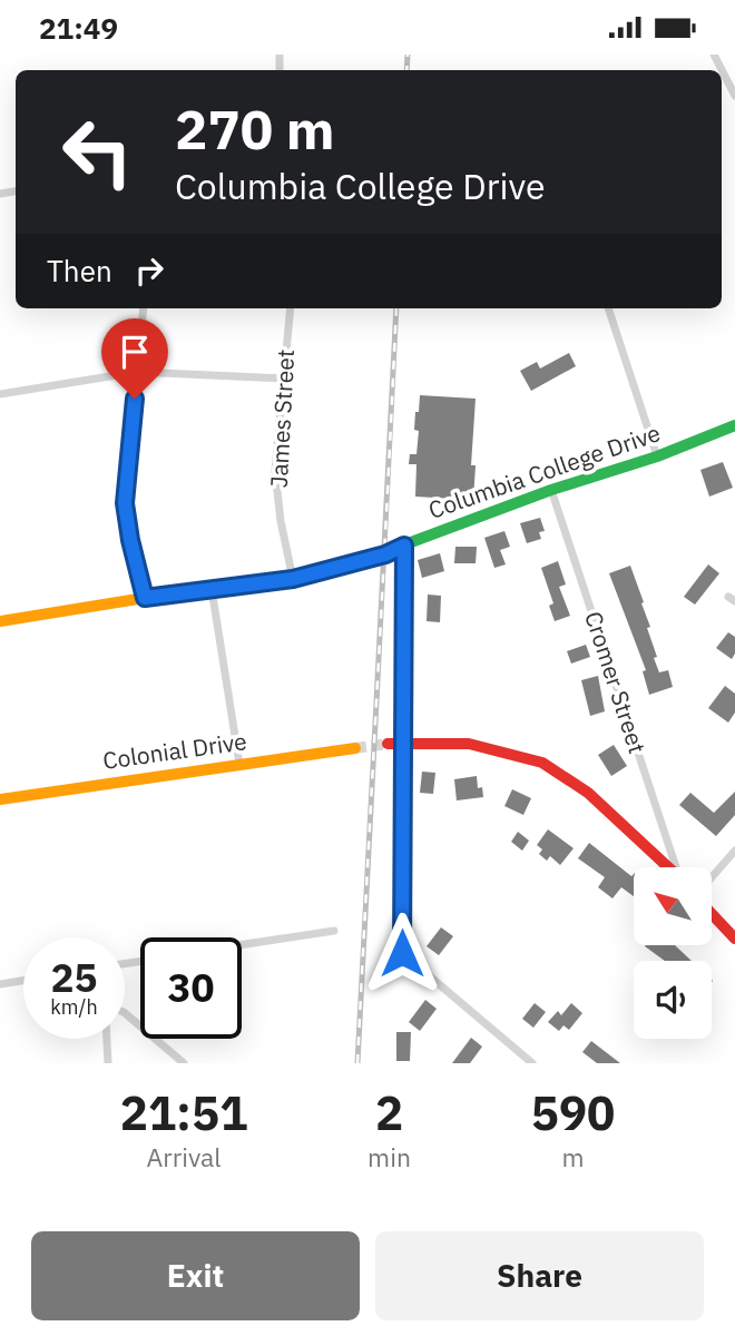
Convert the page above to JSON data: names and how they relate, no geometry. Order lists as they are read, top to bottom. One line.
{"streets":{"street":["James Street","Columbia College Drive","Cromer Street","Colonial Drive"]},"crossings":[["James Street","Columbia College Drive"],["Columbia College Drive","Cromer Street"]],"north":"top left","page":{"status":"21:49","turn":["270 m","Columbia College Drive"],"then":"Then","speed":"25 km/h","limit":"30","eta":["21:51","Arrival","2","min","590","m"],"buttons":["Exit","Share"]}}
